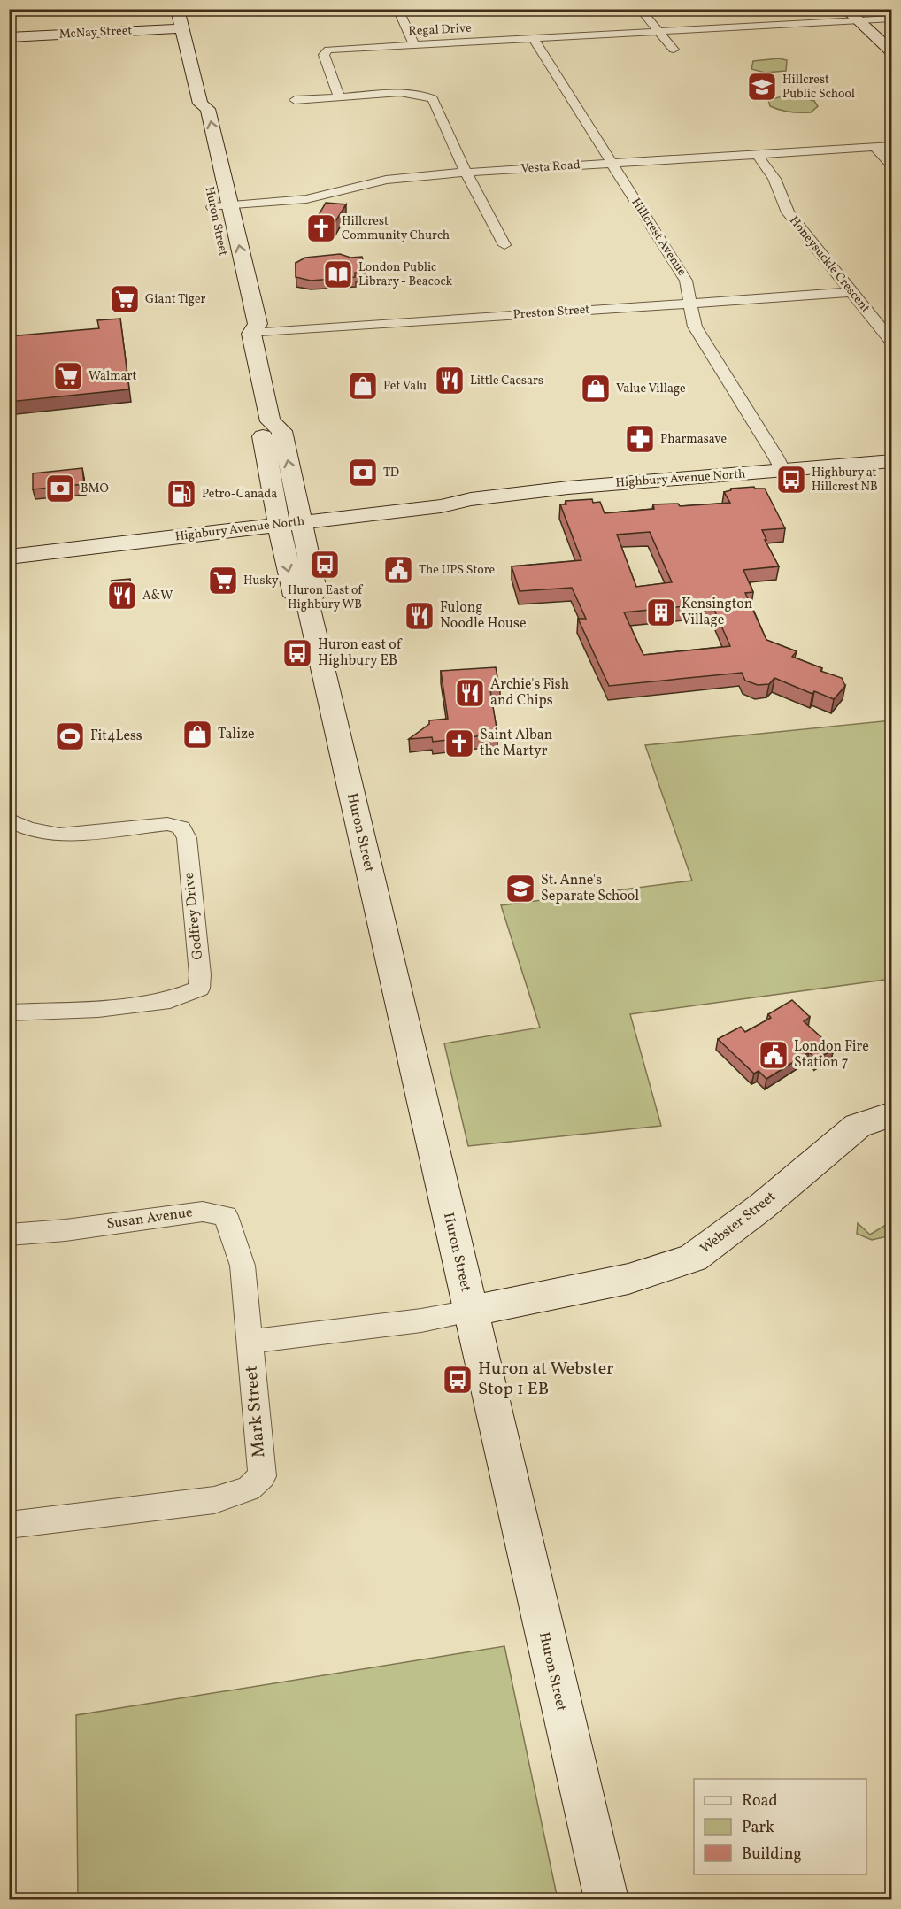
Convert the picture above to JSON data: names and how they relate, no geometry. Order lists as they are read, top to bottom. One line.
{"streets":{"main road":["McNay Street","Huron Street","Highbury Avenue North","Webster Street"],"street":["Regal Drive","Vesta Road","Hillcrest Avenue","Honeysuckle Crescent","Preston Street","Godfrey Drive","Susan Avenue","Mark Street"]},"crossings":[["Regal Drive","Hillcrest Avenue"],["McNay Street","Huron Street"],["Vesta Road","Huron Street"],["Vesta Road","Hillcrest Avenue"],["Vesta Road","Honeysuckle Crescent"],["Huron Street","Preston Street"],["Huron Street","Highbury Avenue North"],["Huron Street","Webster Street"],["Hillcrest Avenue","Preston Street"],["Hillcrest Avenue","Highbury Avenue North"],["Honeysuckle Crescent","Preston Street"],["Susan Avenue","Mark Street"]],"places":{"school or university":["Hillcrest Public School","St. Anne's Separate School"],"church":["Hillcrest Community Church","Saint Alban the Martyr"],"library":["London Public Library - Beacock"],"supermarket":["Giant Tiger","Walmart","Husky"],"restaurant":["Little Caesars","A&W","Fulong Noodle House","Archie's Fish and Chips"],"shop":["Pet Valu","Value Village","Talize"],"pharmacy":["Pharmasave"],"bank":["TD","BMO"],"bus stop":["Highbury at Hillcrest NB","Huron East of Highbury WB","Huron east of Highbury EB","Huron at Webster Stop 1 EB"],"fuel station":["Petro-Canada"],"public building":["The UPS Store","London Fire Station 7"],"building":["Kensington Village"],"sports":["Fit4Less"]},"legend":["Road","Park","Building"]}
